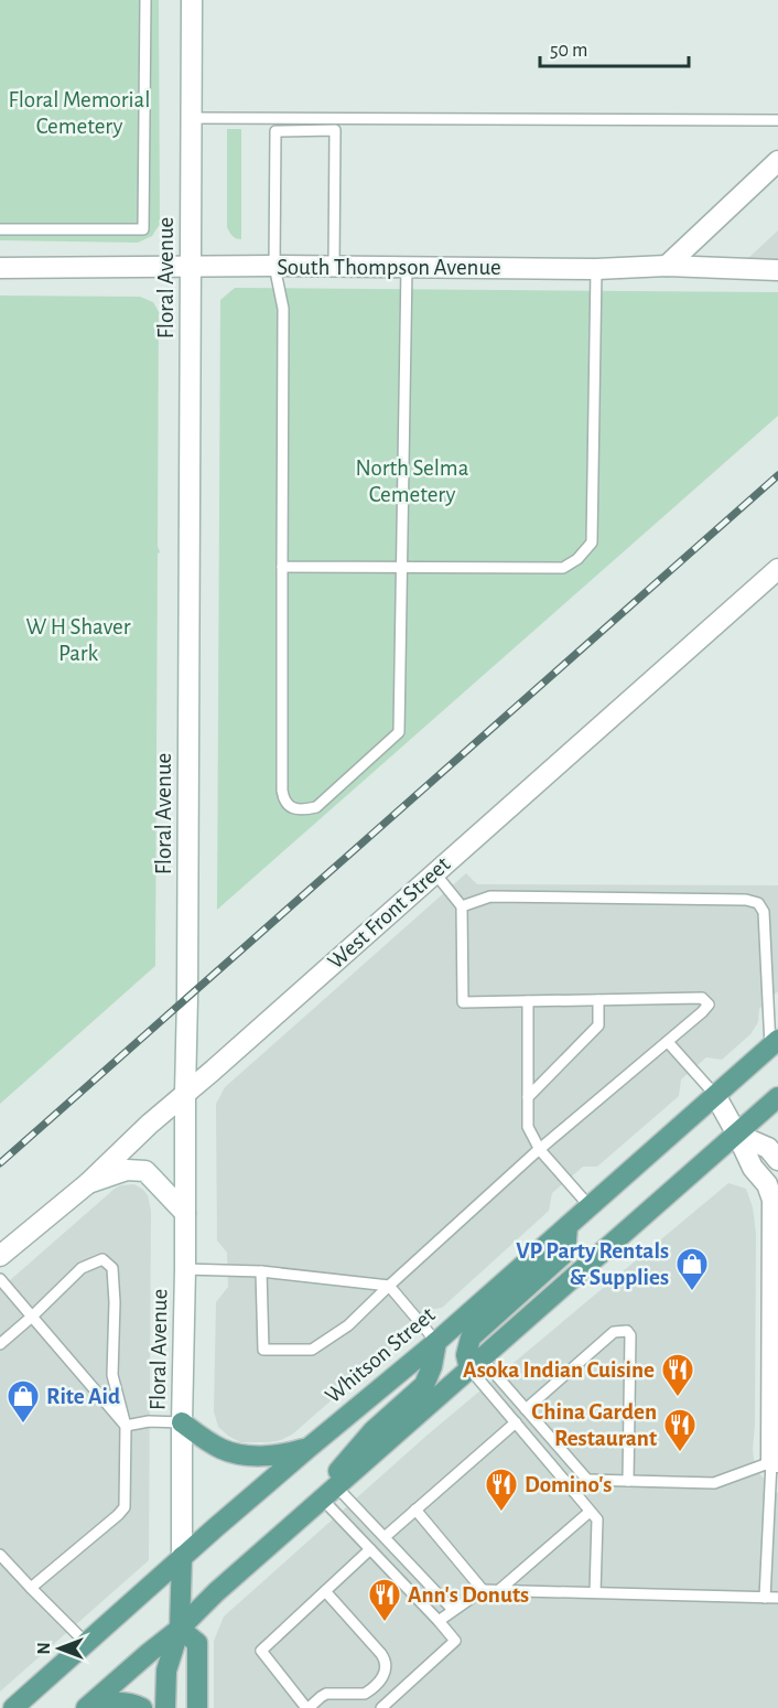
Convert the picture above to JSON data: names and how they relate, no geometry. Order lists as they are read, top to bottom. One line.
{"streets":{"main road":["Floral Avenue","Whitson Street"],"street":["South Thompson Avenue","West Front Street"]},"crossings":[["South Thompson Avenue","Floral Avenue"],["Floral Avenue","West Front Street"],["Floral Avenue","Whitson Street"]],"parks":["Floral Memorial Cemetery","North Selma Cemetery","W H Shaver Park"],"places":{"shop":["VP Party Rentals & Supplies","Rite Aid"],"restaurant":["Asoka Indian Cuisine","China Garden Restaurant","Domino's","Ann's Donuts"]},"scale_bar":"50 m","north":"left"}
